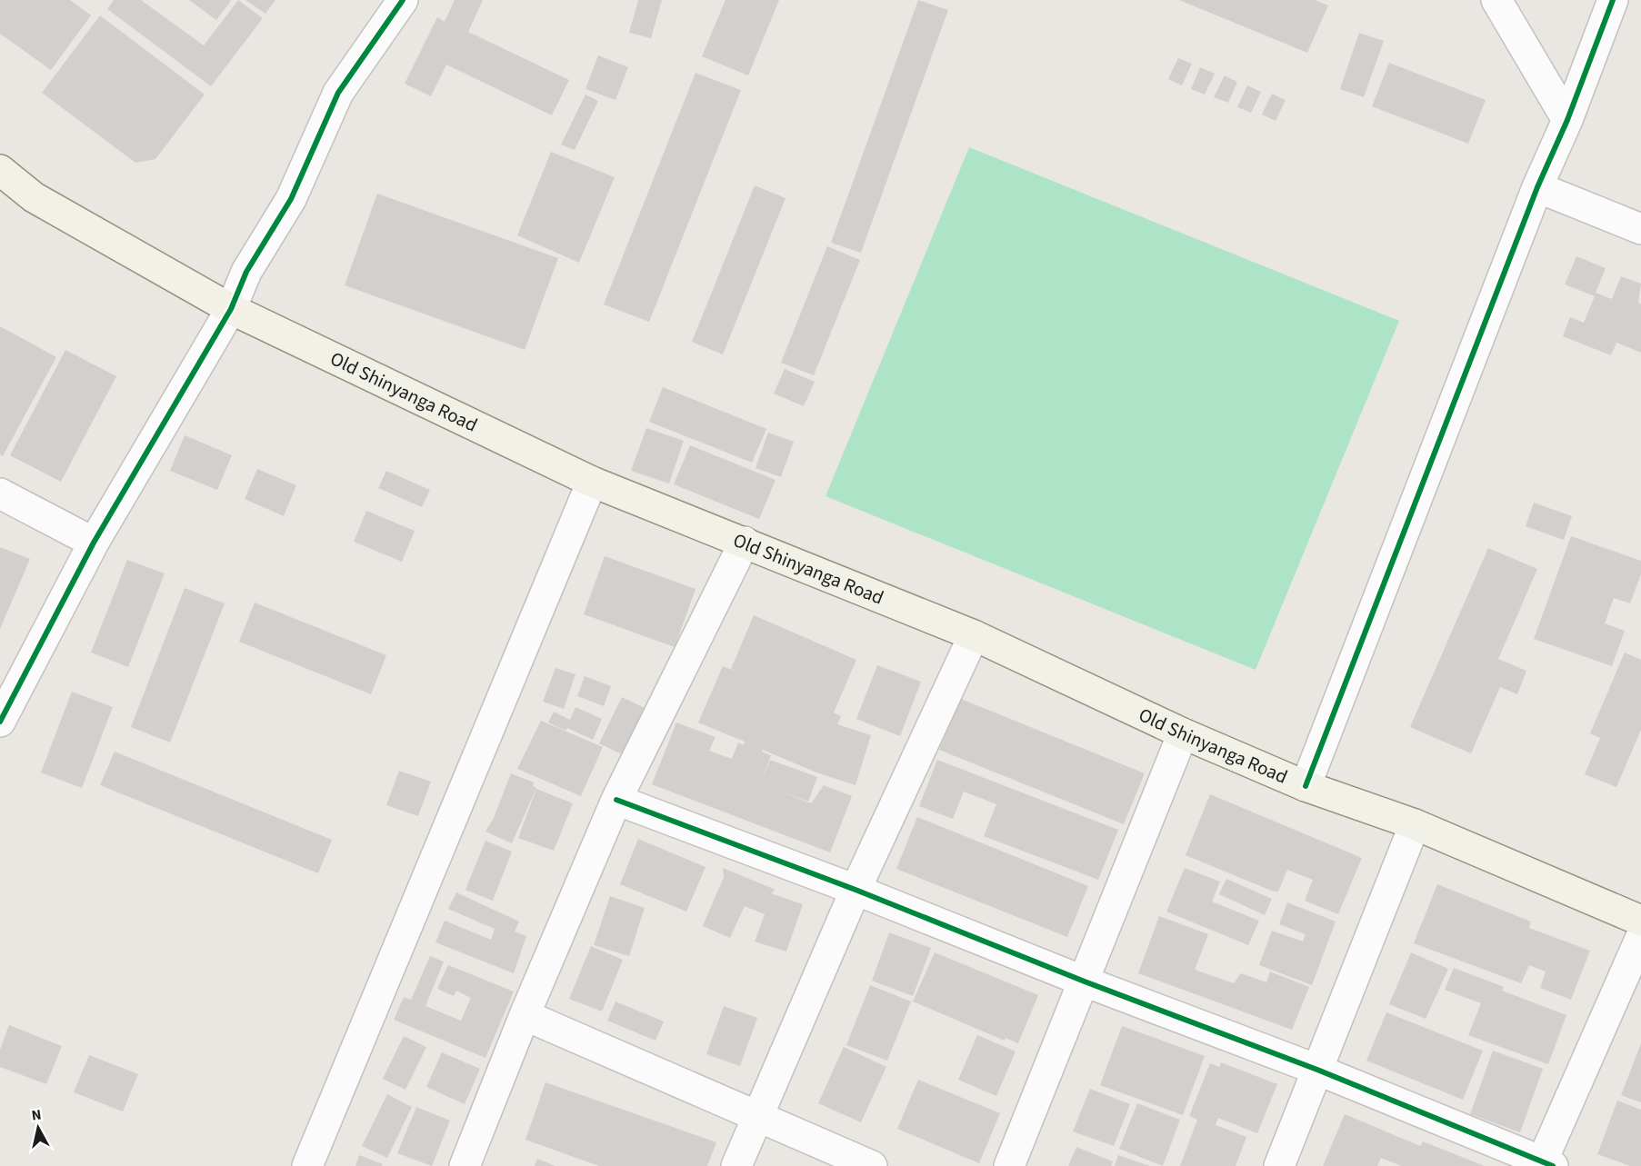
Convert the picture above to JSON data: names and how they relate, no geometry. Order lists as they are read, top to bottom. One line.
{"streets":{"main road":["Old Shinyanga Road"]},"north":"top"}
